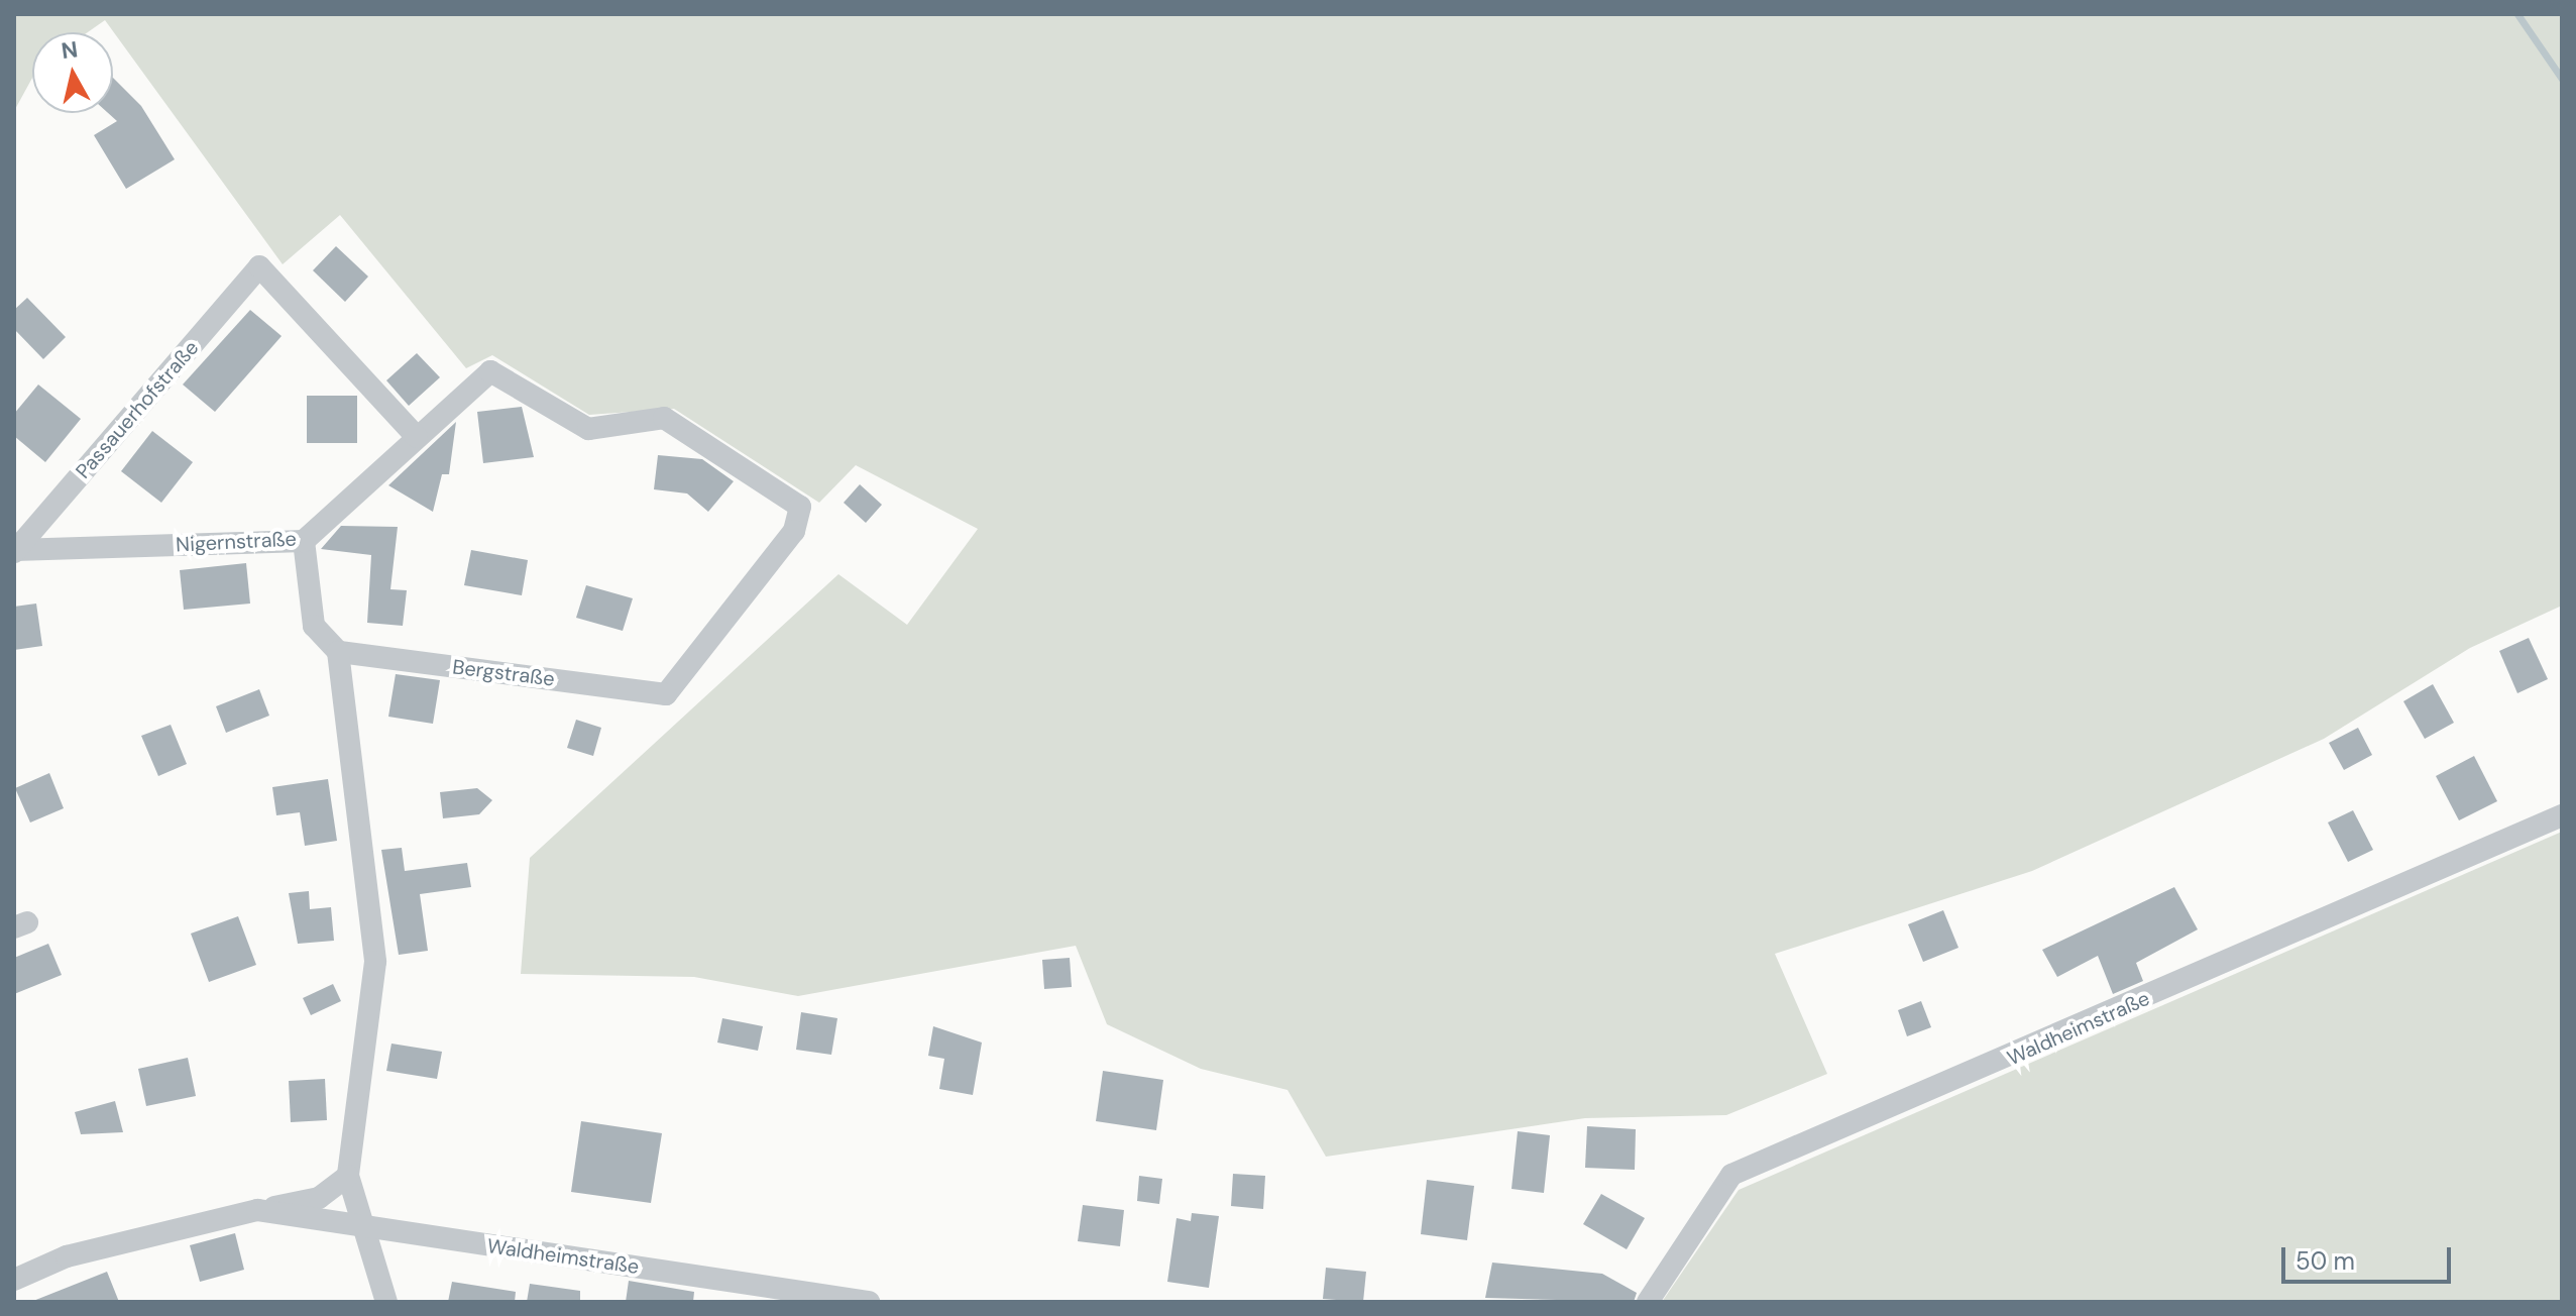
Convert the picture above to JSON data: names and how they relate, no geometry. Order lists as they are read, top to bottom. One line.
{"streets":{"street":["Passauerhofstraße","Nigernstraße","Bergstraße","Waldheimstraße"]},"crossings":[["Passauerhofstraße","Nigernstraße"],["Nigernstraße","Bergstraße"]],"scale_bar":"50 m","north":"top"}
